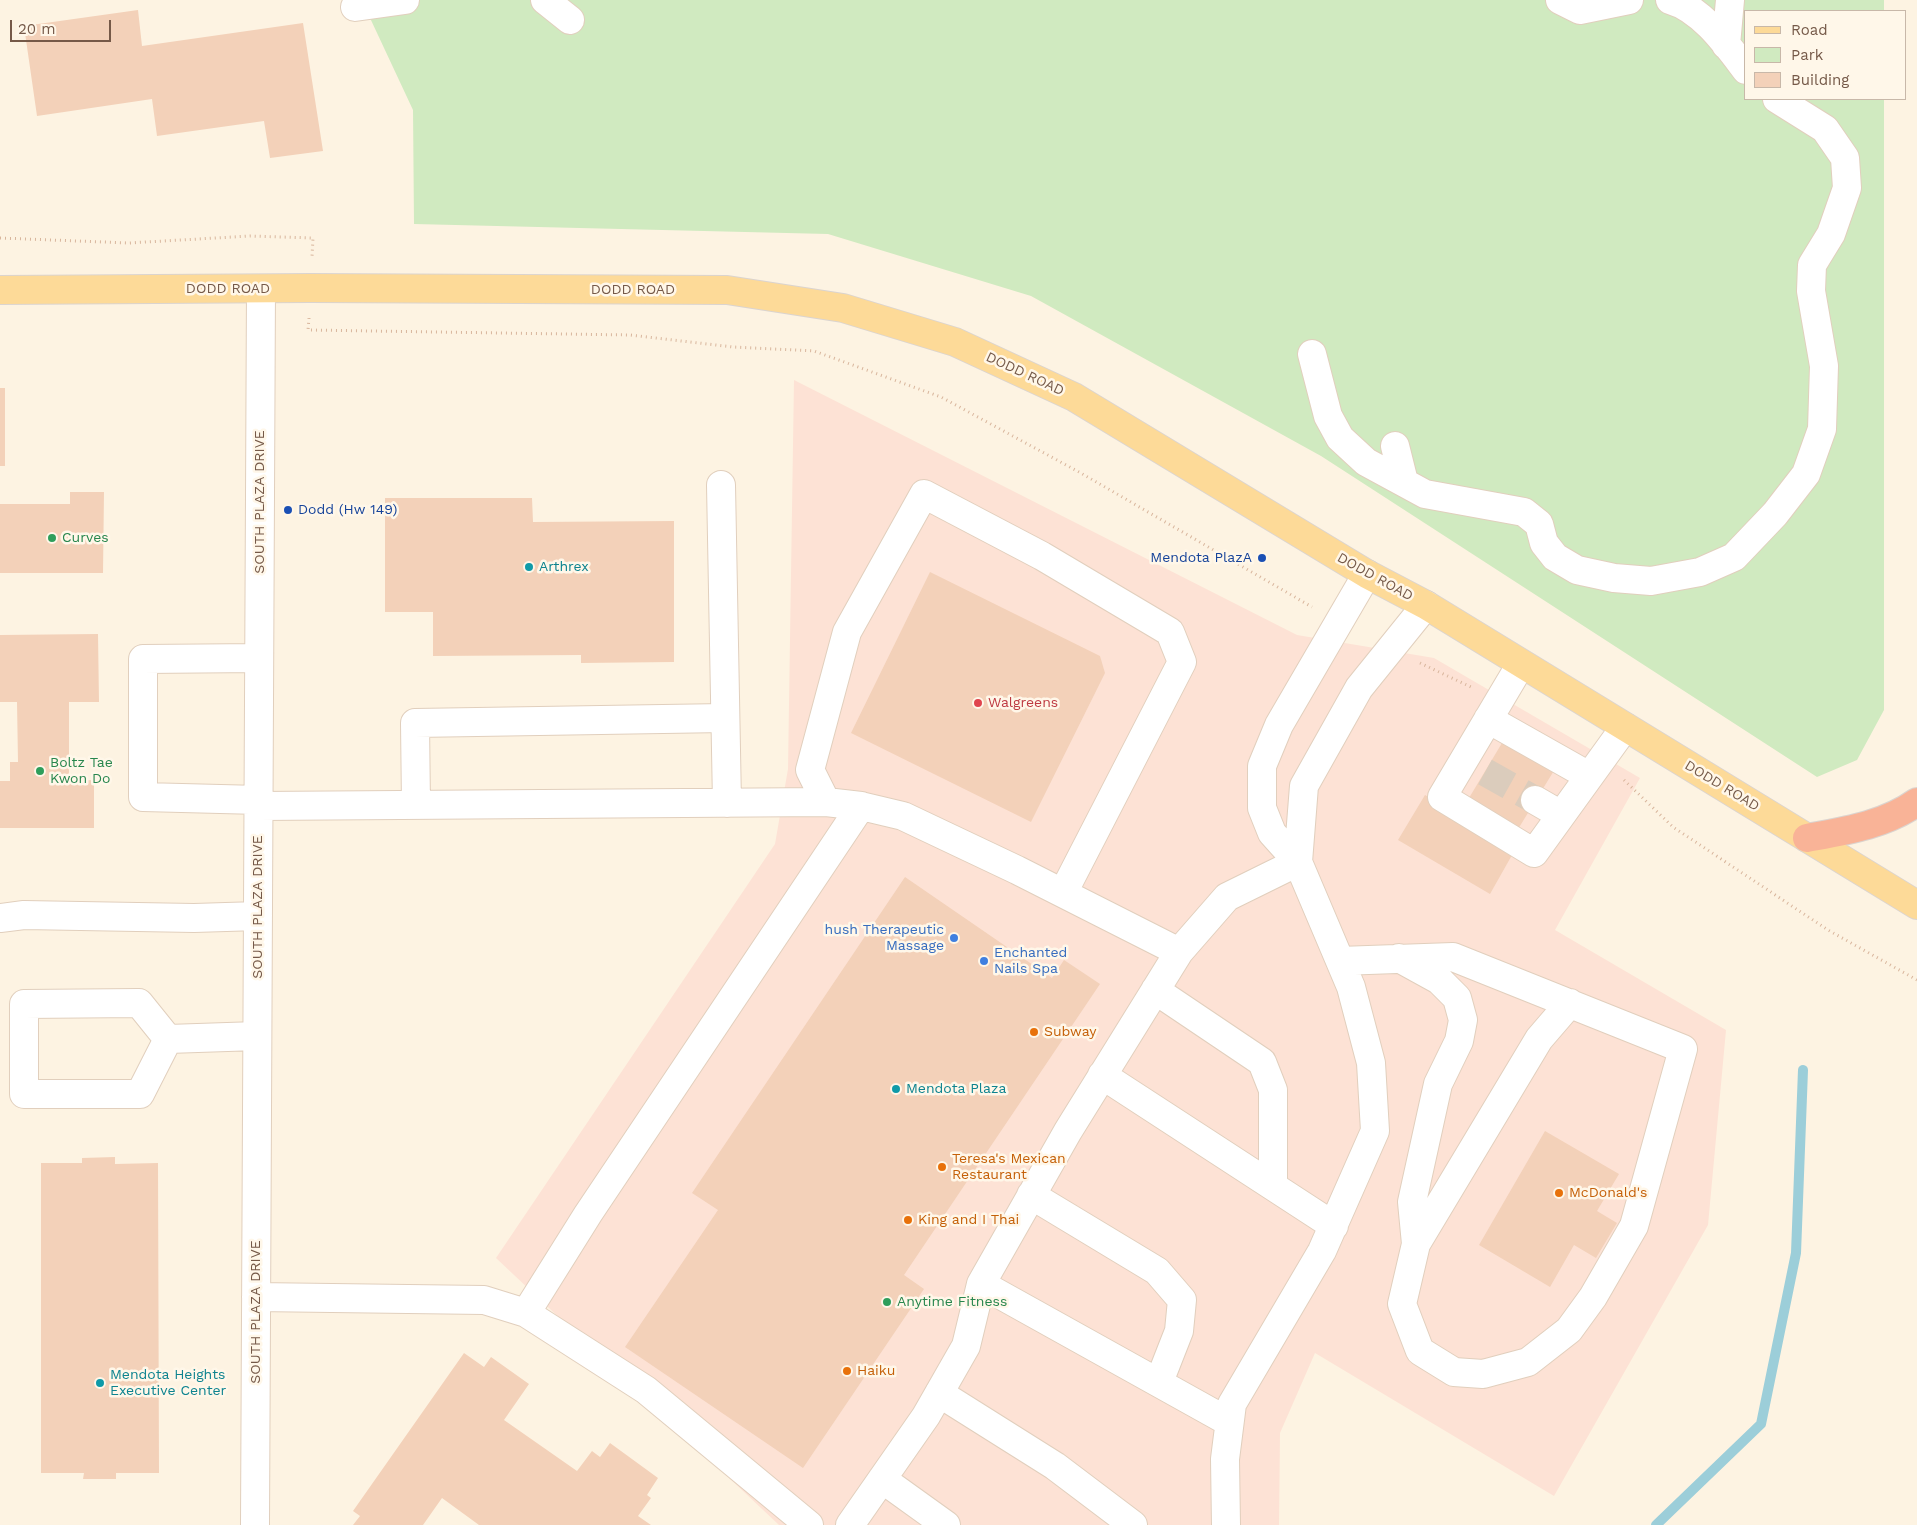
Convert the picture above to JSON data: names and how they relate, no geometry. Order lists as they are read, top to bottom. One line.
{"streets":{"main road":["DODD ROAD"],"street":["SOUTH PLAZA DRIVE"]},"crossings":[["DODD ROAD","SOUTH PLAZA DRIVE"]],"places":["Dodd (Hw 149)","Curves","Mendota PlazA","Arthrex","Walgreens","Boltz Tae Kwon Do","hush Therapeutic Massage","Enchanted Nails Spa","Subway","Mendota Plaza","Teresa's Mexican Restaurant","McDonald's","King and I Thai","Anytime Fitness","Haiku","Mendota Heights Executive Center"],"legend":["Road","Park","Building"],"scale_bar":"20 m"}
